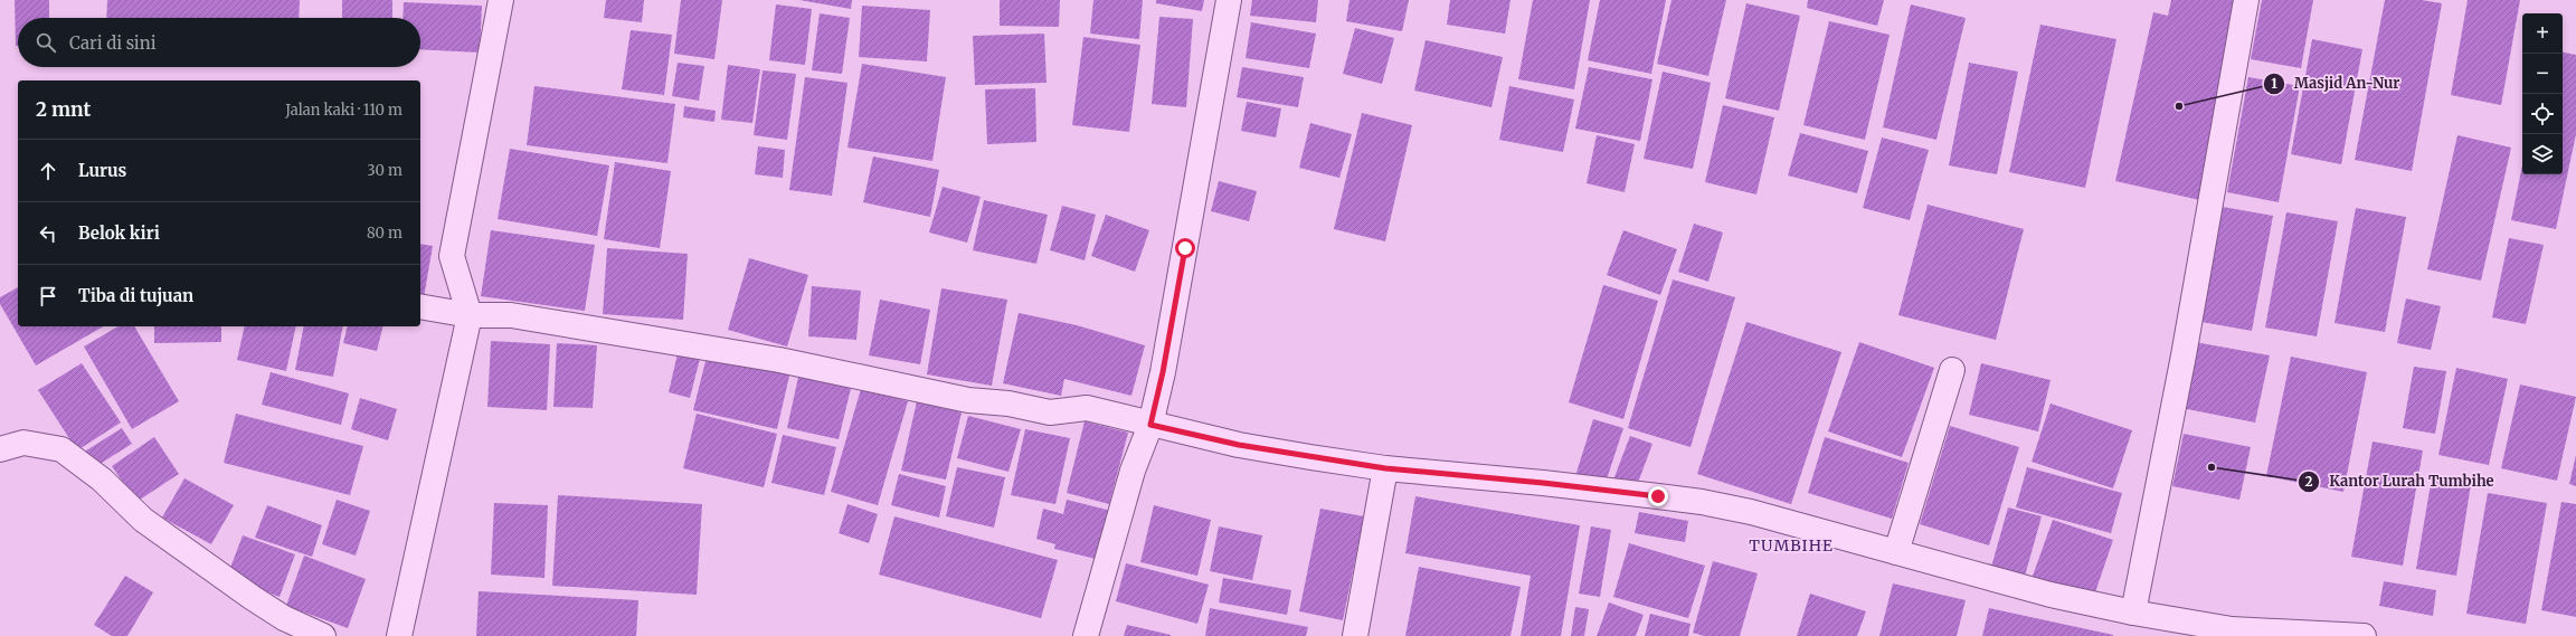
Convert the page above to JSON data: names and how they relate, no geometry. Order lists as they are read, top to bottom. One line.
{"districts":["TUMBIHE"],"places":["Masjid An-Nur","Kantor Lurah Tumbihe"],"page":{"map_buttons":["+","−"],"search":"Cari di sini","heading":["2 mnt","Jalan kaki · 110 m"],"list":[["Lurus","30 m"],["Belok kiri","80 m"],"Tiba di tujuan"]}}
